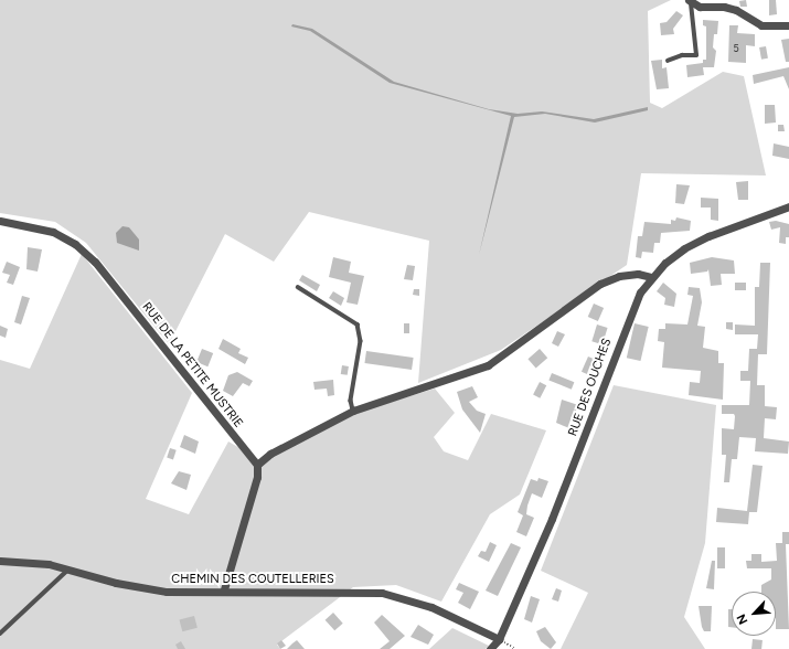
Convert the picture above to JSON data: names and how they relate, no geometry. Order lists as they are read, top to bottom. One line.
{"streets":{"street":["RUE DE LA PETITE MUSTRIE","RUE DES OUCHES","CHEMIN DES COUTELLERIES"]},"crossings":[["RUE DES OUCHES","CHEMIN DES COUTELLERIES"]],"house_numbers":["5"],"north":"bottom left"}
